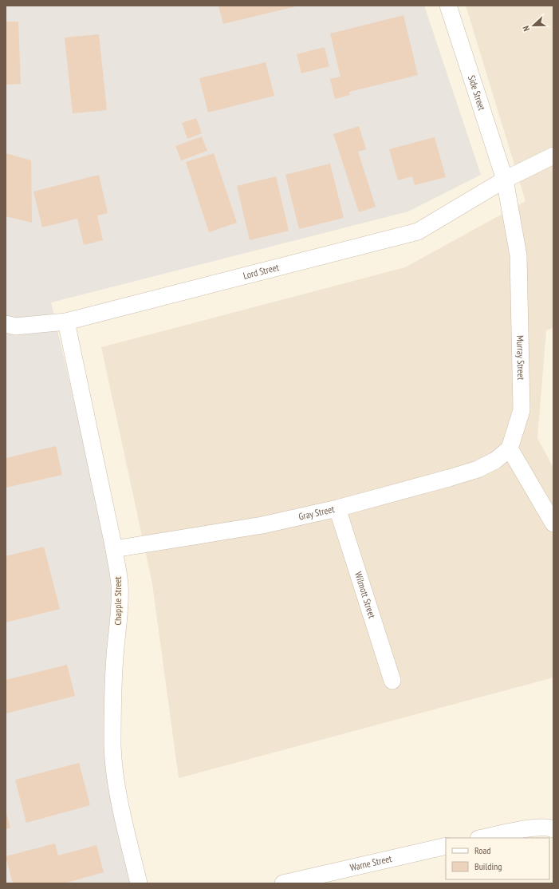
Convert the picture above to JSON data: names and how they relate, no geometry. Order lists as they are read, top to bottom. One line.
{"streets":{"street":["Side Street","Lord Street","Murray Street","Gray Street","Wilmott Street","Chapple Street","Warne Street"]},"crossings":[["Side Street","Lord Street"],["Side Street","Murray Street"],["Lord Street","Murray Street"],["Lord Street","Chapple Street"],["Murray Street","Gray Street"],["Gray Street","Wilmott Street"],["Gray Street","Chapple Street"]],"legend":["Road","Building"],"north":"left"}
